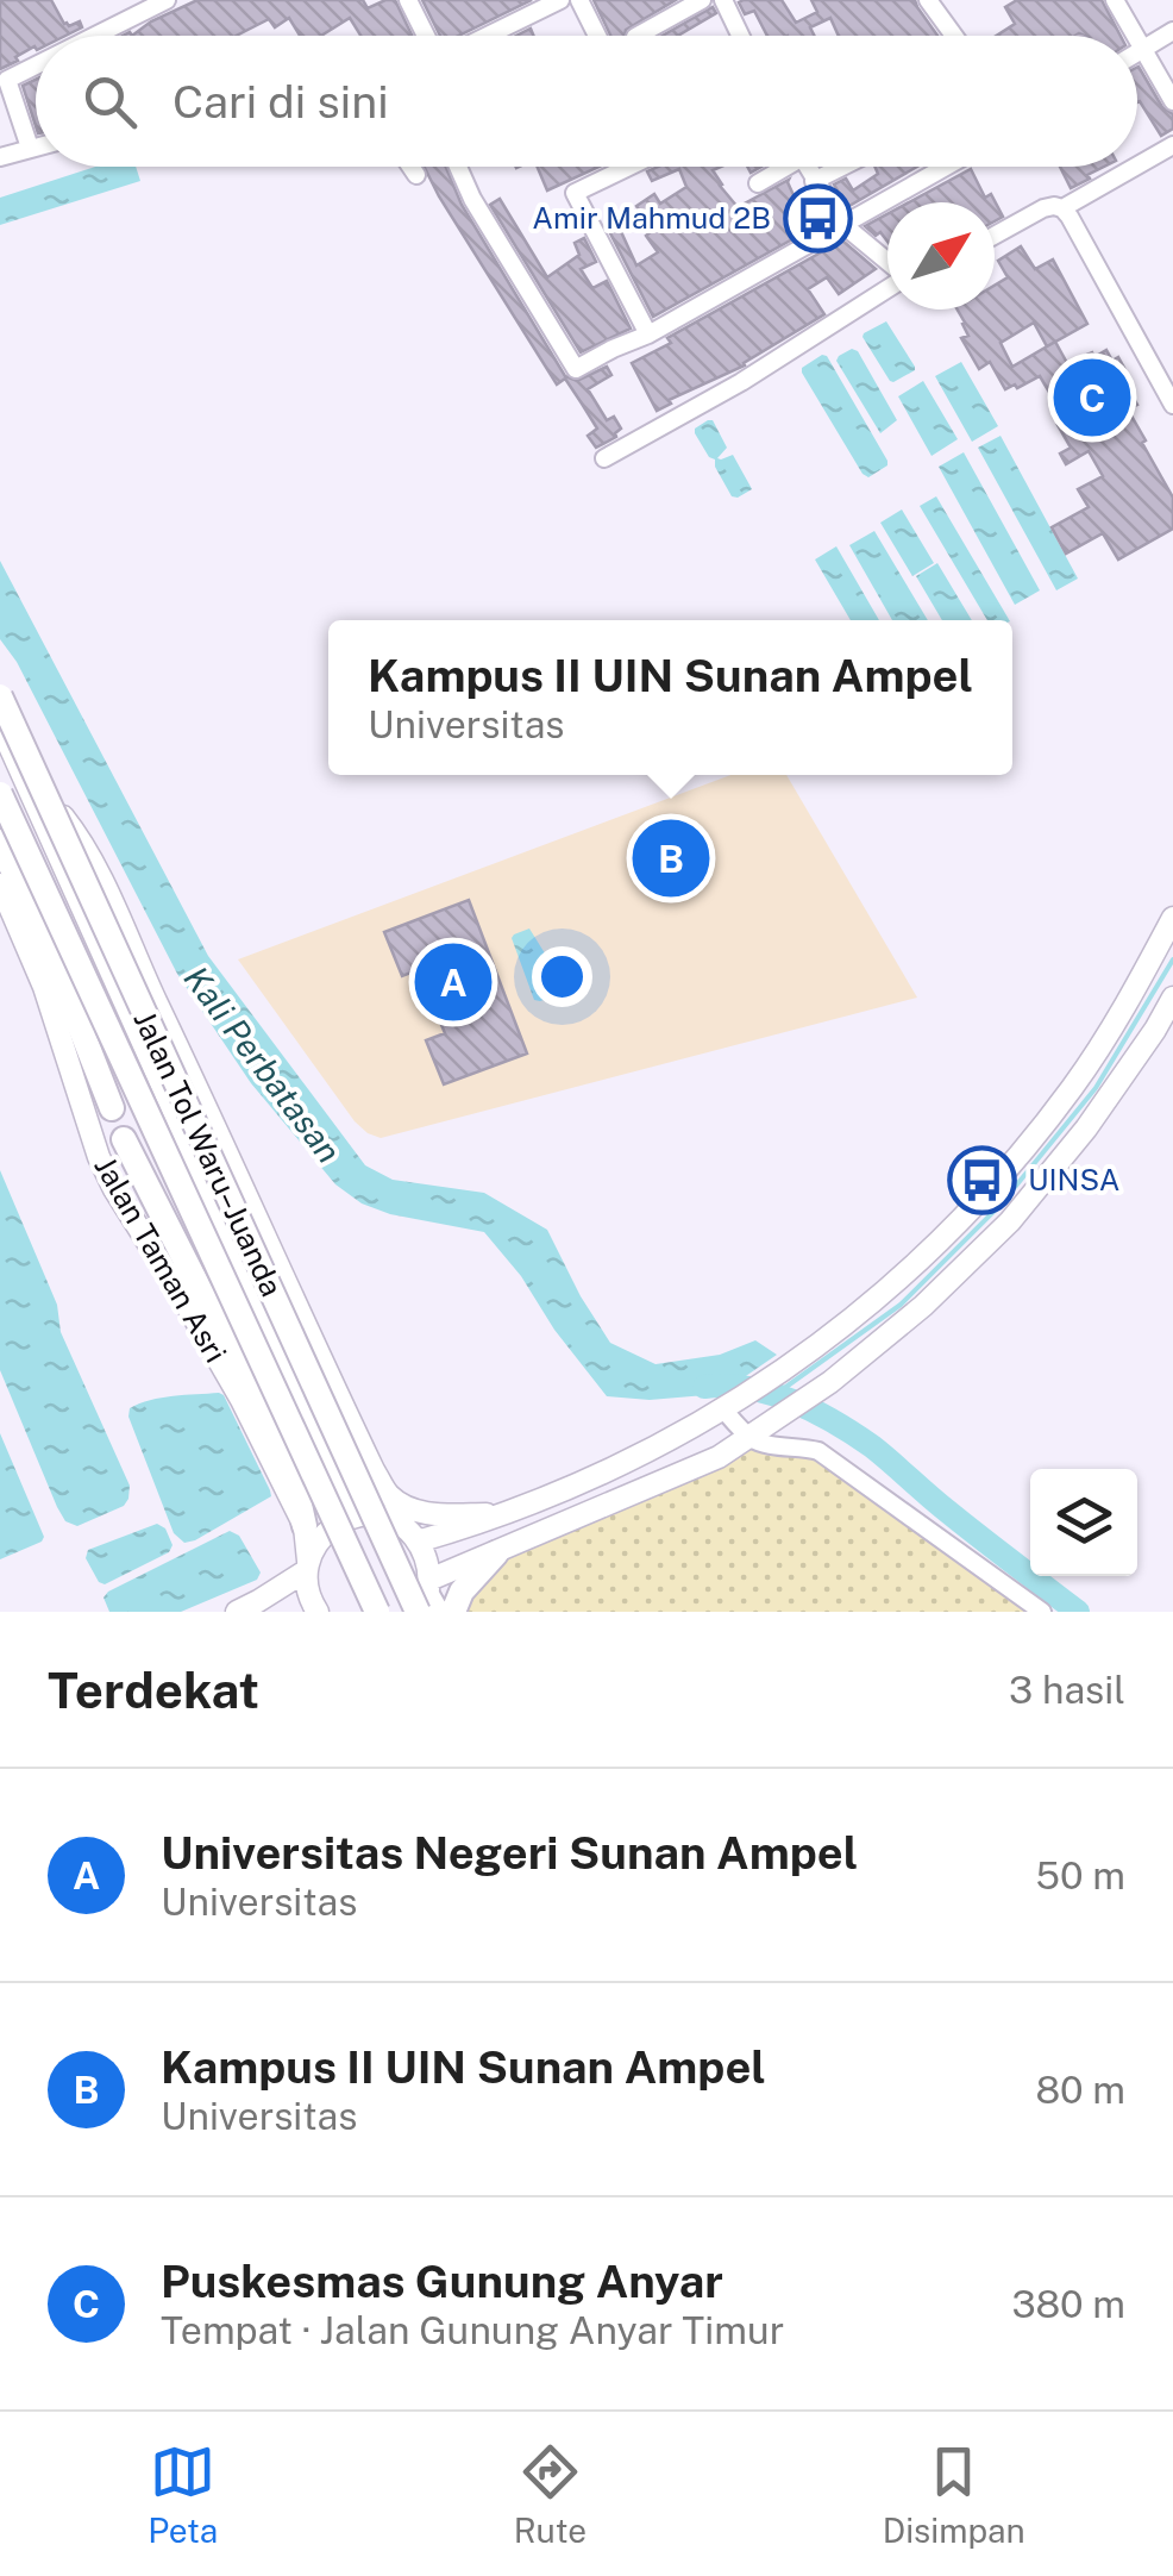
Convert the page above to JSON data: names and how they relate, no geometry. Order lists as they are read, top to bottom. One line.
{"streets":{"highway":["Jalan Tol Waru–Juanda"],"main road":["Jalan Taman Asri"]},"water":["Kali Perbatasan"],"places":{"bus stop":["Amir Mahmud 2B","UINSA"]},"north":"top right","page":{"search":"Cari di sini","pins":["C","B","A"],"popup":["Kampus II UIN Sunan Ampel","Universitas"],"heading":["Terdekat","3 hasil"],"list":[{"mark":"A","name":"Universitas Negeri Sunan Ampel","note":"Universitas","value":"50 m"},{"mark":"B","name":"Kampus II UIN Sunan Ampel","note":"Universitas","value":"80 m"},{"mark":"C","name":"Puskesmas Gunung Anyar","note":"Tempat · Jalan Gunung Anyar Timur","value":"380 m"}],"nav":["Peta","Rute","Disimpan"]}}
